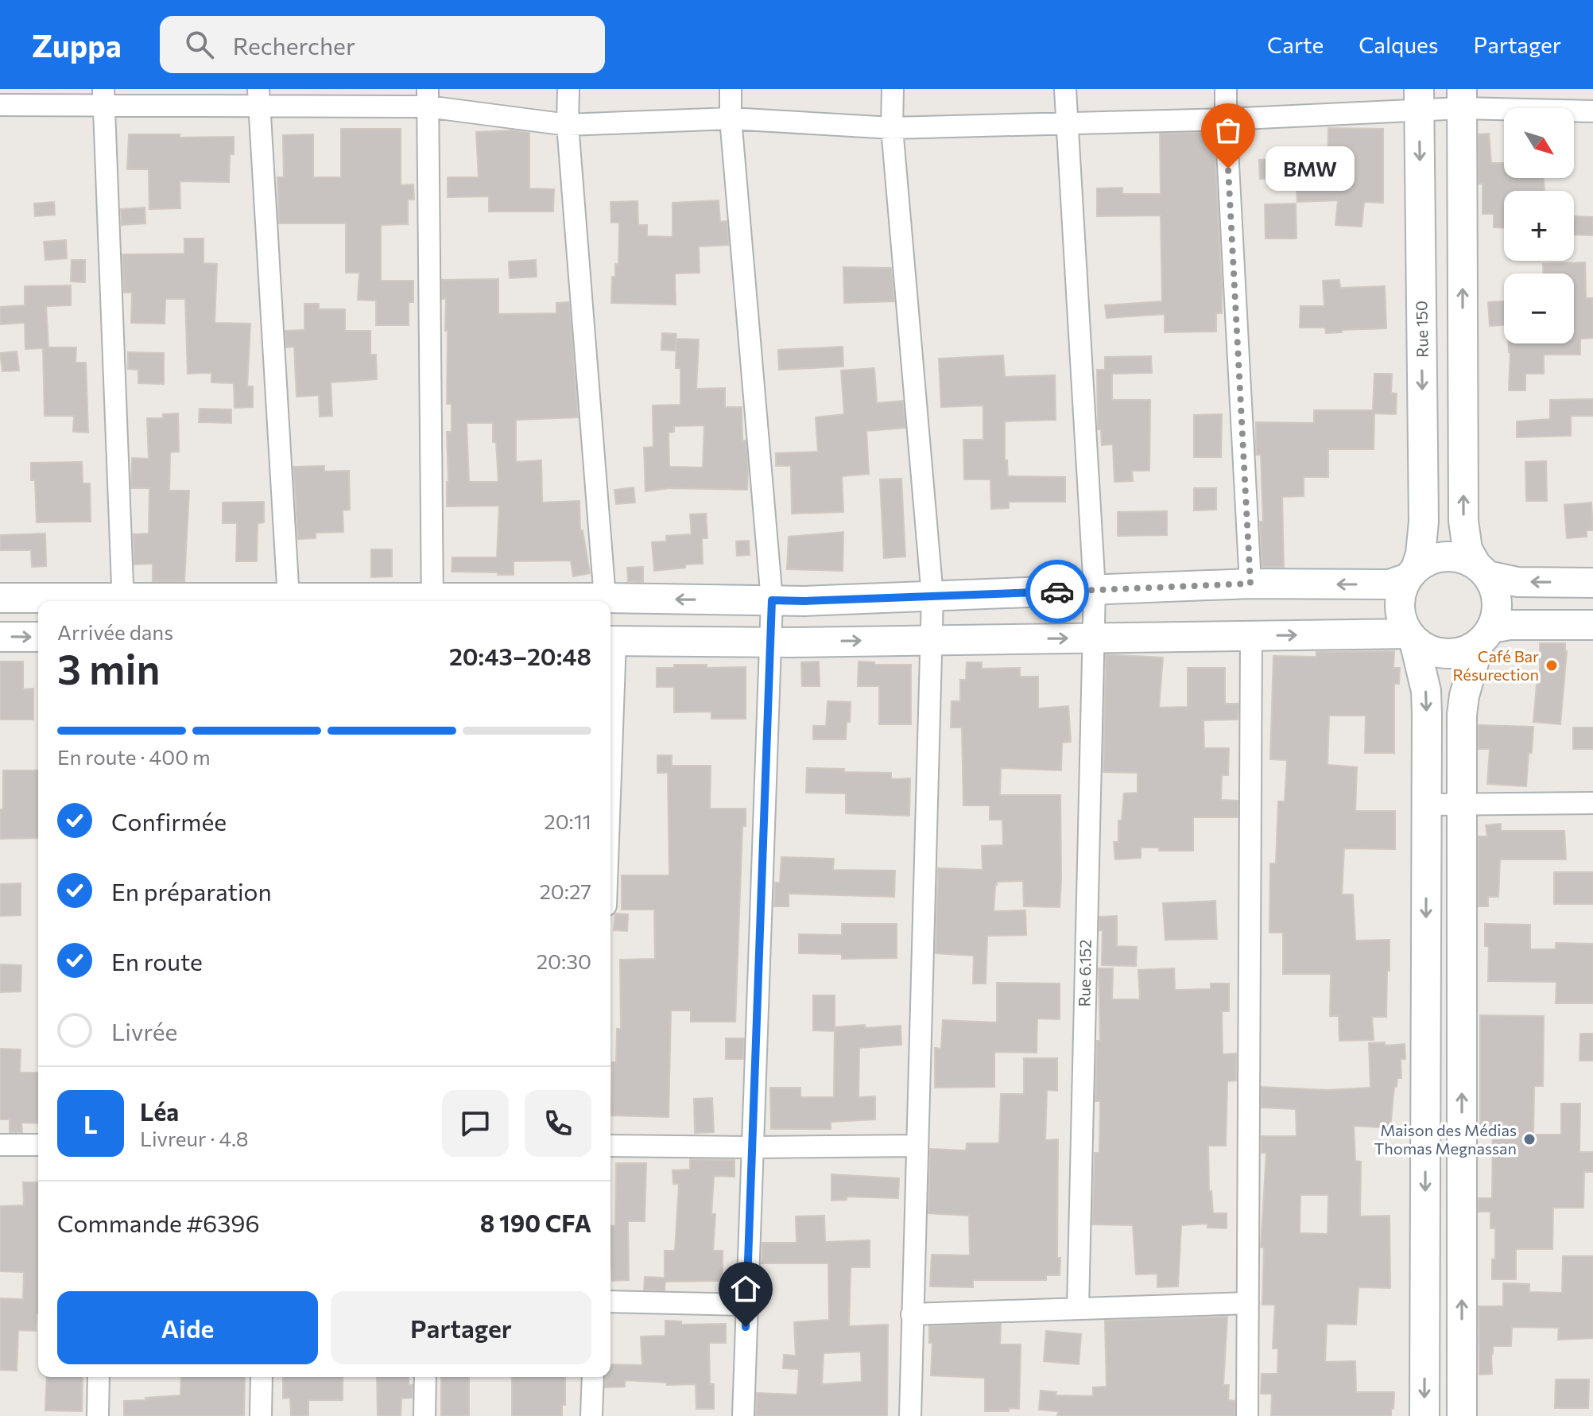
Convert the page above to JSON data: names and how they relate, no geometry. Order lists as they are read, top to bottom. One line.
{"streets":{"main road":["Rue 150"],"street":["Rue 6.152"]},"places":["BMW","Café Bar Résurection","Maison des Médias Thomas Megnassan"],"north":"bottom right","page":{"header":"Zuppa","search":"Rechercher","nav":["Carte","Calques","Partager"],"map_buttons":["+","−"],"bubble":"BMW","heading":["3 min","Arrivée dans","20:43–20:48"],"panel":["Léa","Livreur · 4.8","Commande #6396","8 190 CFA"],"bar":"En route · 400 m","list":[["Confirmée","20:11"],["En préparation","20:27"],["En route","20:30"],"Livrée"],"round":"L","buttons":["Aide","Partager"]}}
